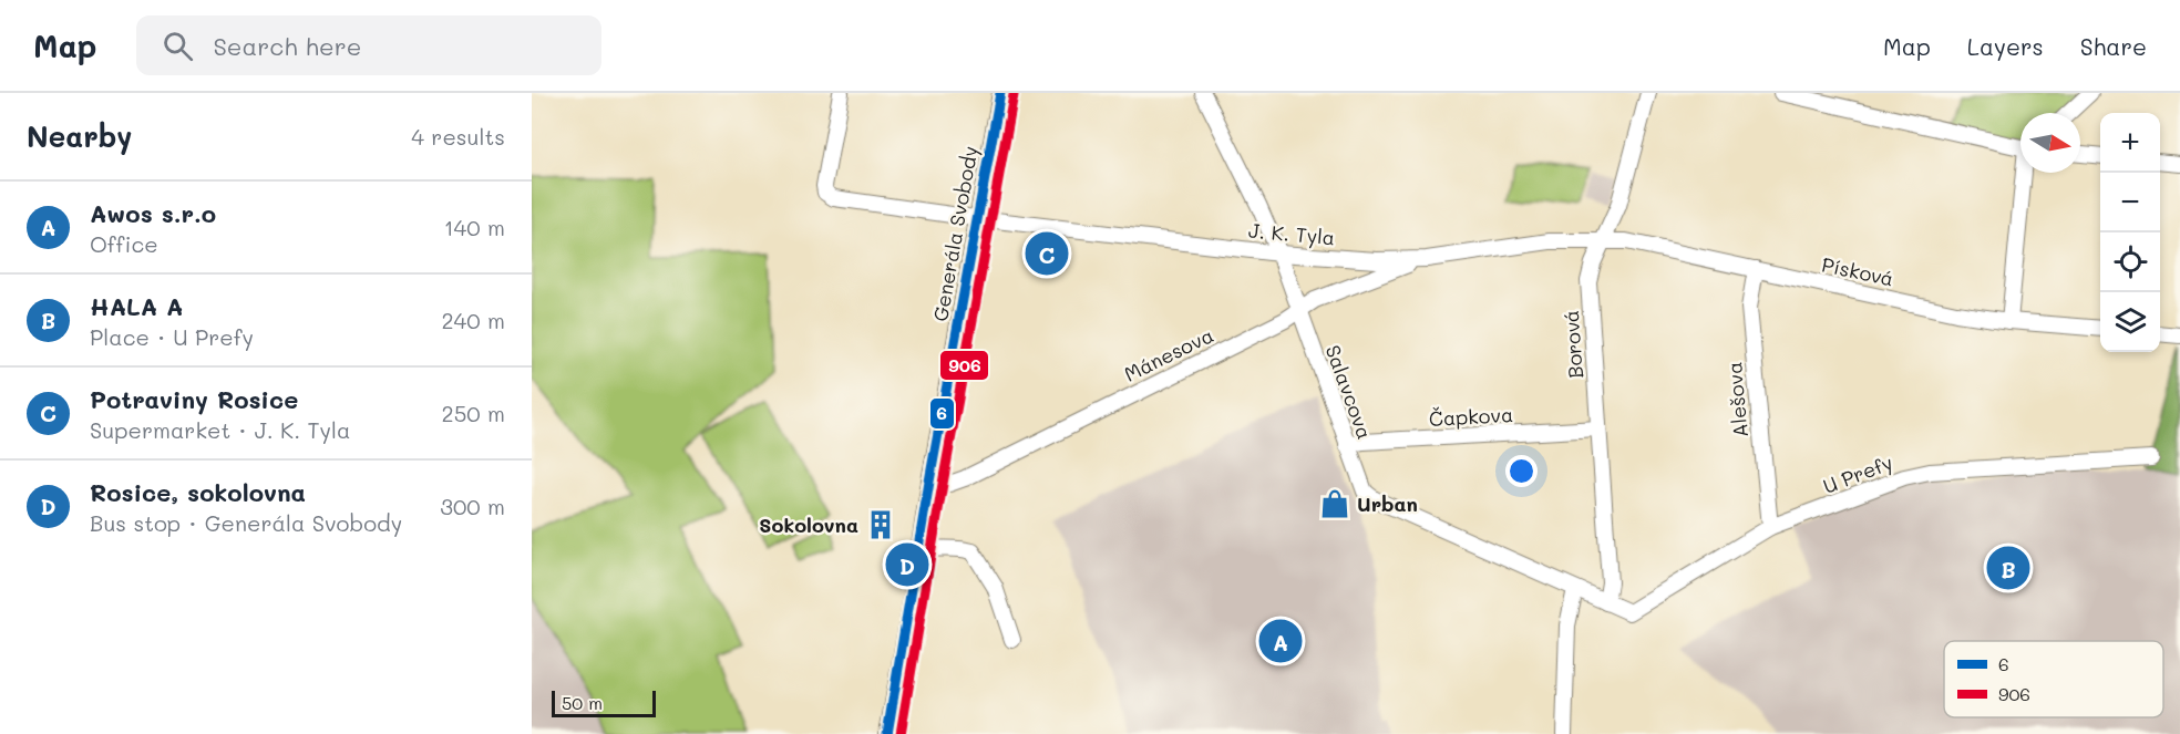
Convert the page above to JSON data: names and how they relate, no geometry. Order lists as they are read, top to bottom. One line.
{"streets":{"street":["Generála Svobody","J. K. Tyla","Písková","Borová","Mánesova","Salavcova","Alešova","Čapkova","U Prefy"]},"crossings":[["Generála Svobody","J. K. Tyla"],["Generála Svobody","Mánesova"],["J. K. Tyla","Písková"],["J. K. Tyla","Borová"],["J. K. Tyla","Mánesova"],["J. K. Tyla","Salavcova"],["Písková","Borová"],["Písková","Alešova"],["Borová","Salavcova"],["Borová","Čapkova"],["Borová","U Prefy"],["Mánesova","Salavcova"],["Salavcova","Čapkova"],["Salavcova","U Prefy"],["Alešova","U Prefy"]],"places":{"shop":["Urban"],"building":["Sokolovna"]},"lines":["transit line 6","transit line 906"],"legend":["6","906"],"scale_bar":"50 m","north":"right","page":{"header":"Map","search":"Search here","nav":["Map","Layers","Share"],"heading":["Nearby","4 results"],"map_buttons":["+","−"],"list":[{"mark":"A","name":"Awos s.r.o","note":"Office","value":"140 m"},{"mark":"B","name":"HALA A","note":"Place · U Prefy","value":"240 m"},{"mark":"C","name":"Potraviny Rosice","note":"Supermarket · J. K. Tyla","value":"250 m"},{"mark":"D","name":"Rosice, sokolovna","note":"Bus stop · Generála Svobody","value":"300 m"}],"pins":["C","D","B","A"],"scale":"50 m"}}
